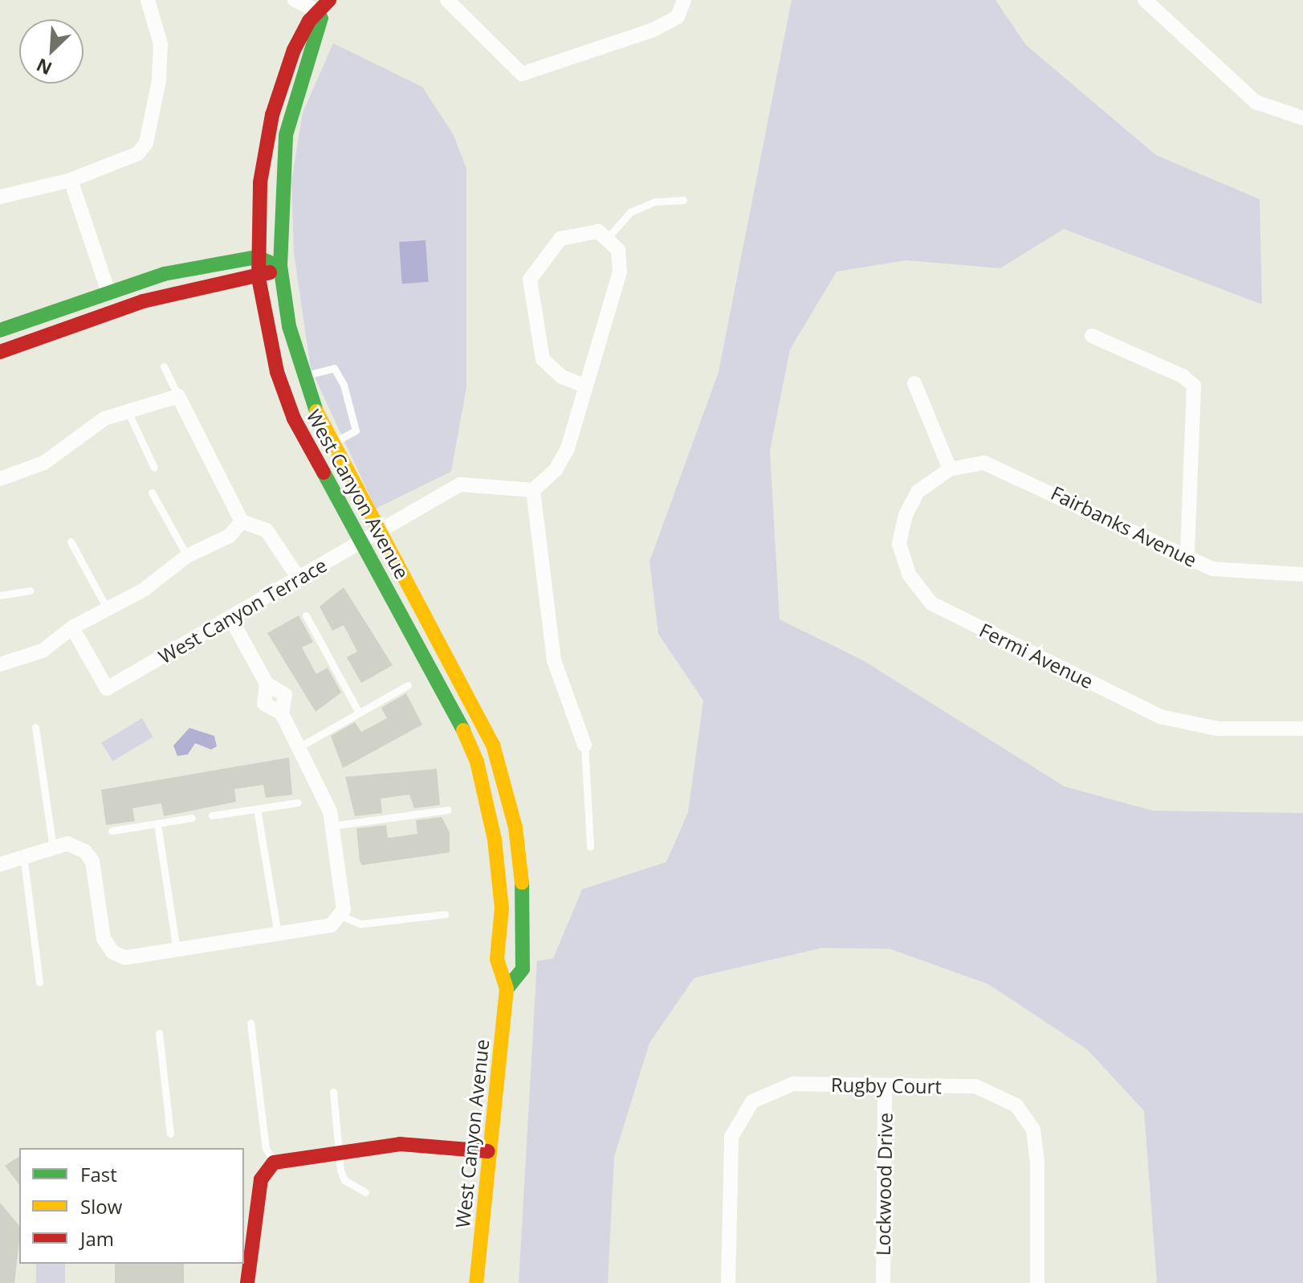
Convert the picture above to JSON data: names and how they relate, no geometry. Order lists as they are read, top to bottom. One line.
{"streets":{"street":["West Canyon Avenue","Fairbanks Avenue","West Canyon Terrace","Fermi Avenue","Rugby Court","Lockwood Drive"]},"crossings":[["West Canyon Avenue","West Canyon Terrace"],["Fairbanks Avenue","Fermi Avenue"],["Rugby Court","Lockwood Drive"]],"legend":["Fast","Slow","Jam"],"north":"bottom left"}
